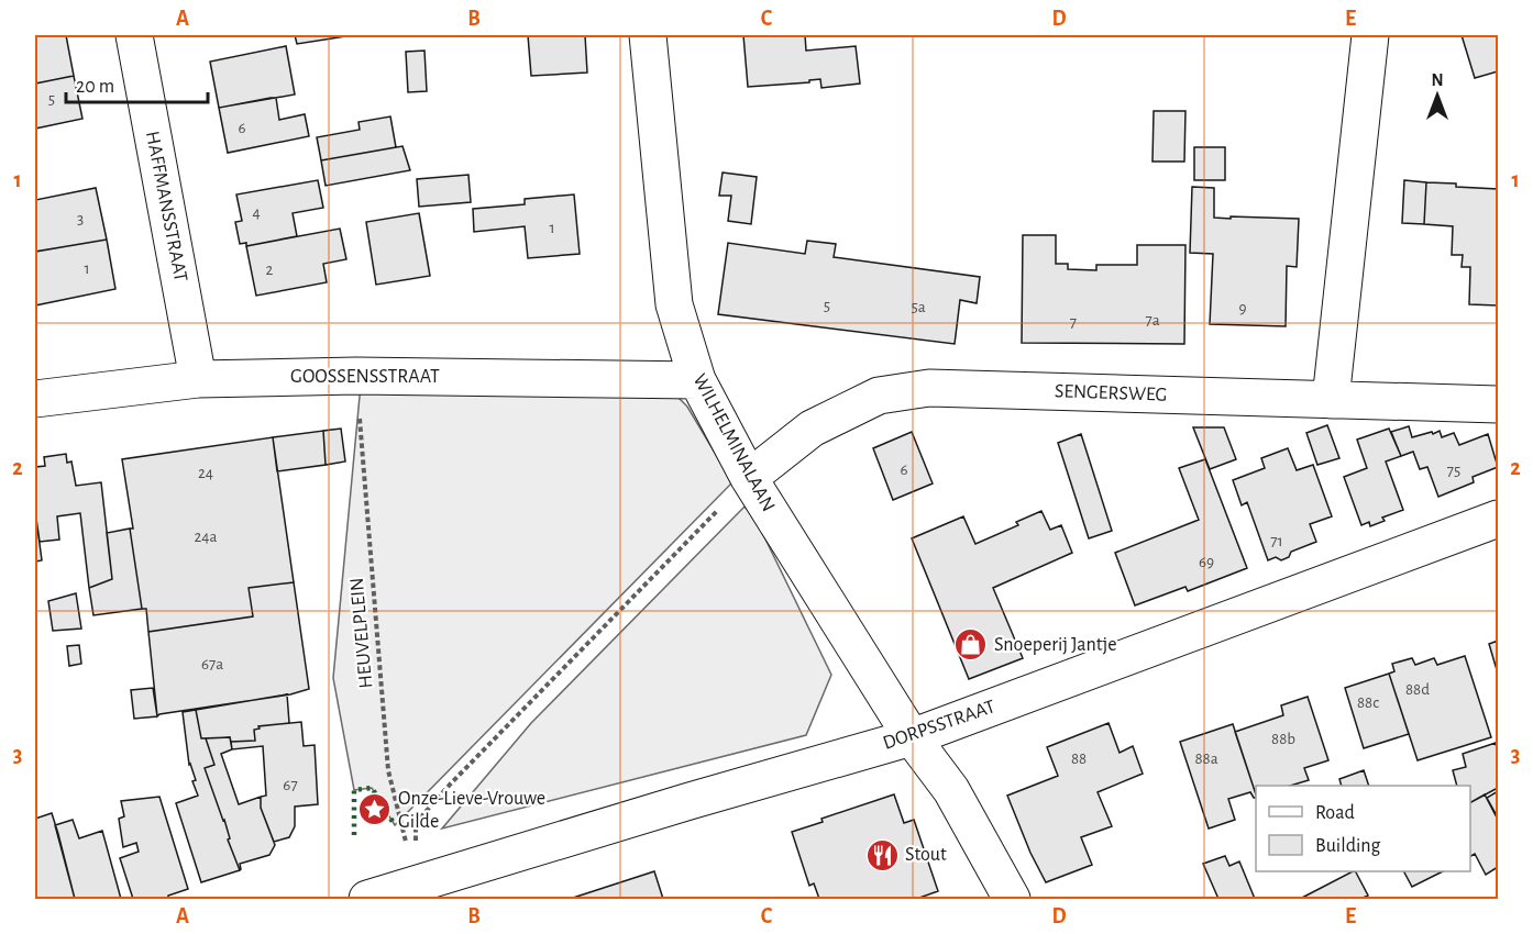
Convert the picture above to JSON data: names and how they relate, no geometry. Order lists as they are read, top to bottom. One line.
{"streets":{"street":["HAFFMANSSTRAAT","GOOSSENSSTRAAT","SENGERSWEG","WILHELMINALAAN","DORPSSTRAAT"],"path":["HEUVELPLEIN"]},"crossings":[["HAFFMANSSTRAAT","GOOSSENSSTRAAT"],["GOOSSENSSTRAAT","WILHELMINALAAN"],["GOOSSENSSTRAAT","HEUVELPLEIN"],["SENGERSWEG","WILHELMINALAAN"],["WILHELMINALAAN","DORPSSTRAAT"],["HEUVELPLEIN","DORPSSTRAAT"]],"places":{"shop":["Snoeperij Jantje"],"place":["Onze-Lieve-Vrouwe Gilde"],"restaurant":["Stout"]},"house_numbers":["5","6","4","3","1","1","2","5","5a","9","7a","7","6","75","24","24a","71","69","67a","88d","88c","88b","88","88a","67"],"legend":["Road","Building"],"scale_bar":"20 m","north":"top","grid":{"columns":["A","B","C","D","E"],"rows":["1","2","3"]}}
